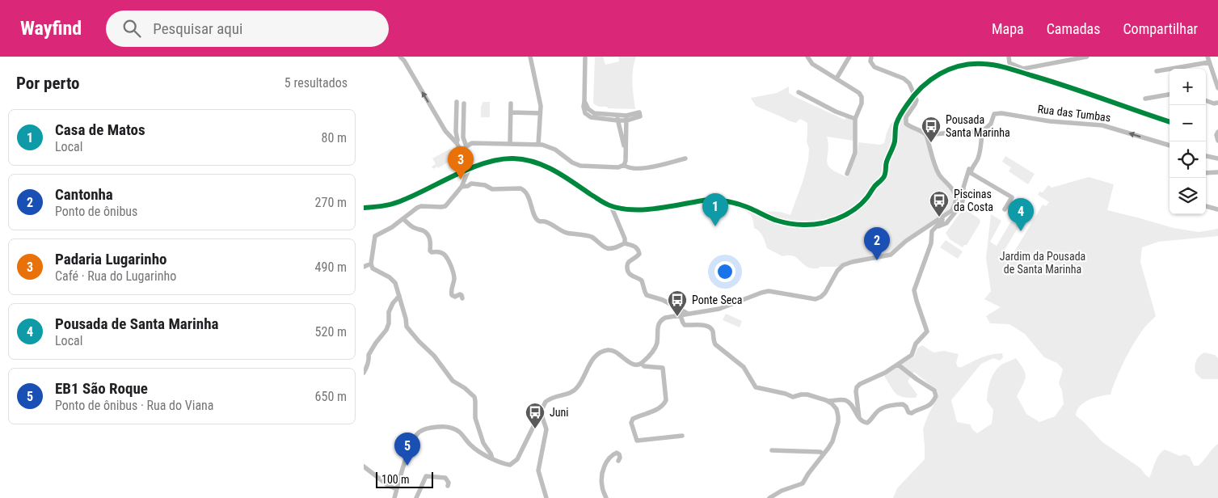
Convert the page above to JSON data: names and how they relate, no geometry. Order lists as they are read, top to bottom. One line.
{"streets":{"street":["Rua das Tumbas"]},"one_way":["Rua das Tumbas"],"parks":["Jardim da Pousada de Santa Marinha"],"places":{"bus stop":["Pousada Santa Marinha","Piscinas da Costa","Ponte Seca","Juni"]},"scale_bar":"100 m","page":{"header":"Wayfind","search":"Pesquisar aqui","nav":["Mapa","Camadas","Compartilhar"],"heading":["Por perto","5 resultados"],"map_buttons":["+","−"],"list":[{"mark":"1","name":"Casa de Matos","note":"Local","value":"80 m"},{"mark":"2","name":"Cantonha","note":"Ponto de ônibus","value":"270 m"},{"mark":"3","name":"Padaria Lugarinho","note":"Café · Rua do Lugarinho","value":"490 m"},{"mark":"4","name":"Pousada de Santa Marinha","note":"Local","value":"520 m"},{"mark":"5","name":"EB1 São Roque","note":"Ponto de ônibus · Rua do Viana","value":"650 m"}],"pins":["3","1","4","2","5"],"scale":"100 m"}}
